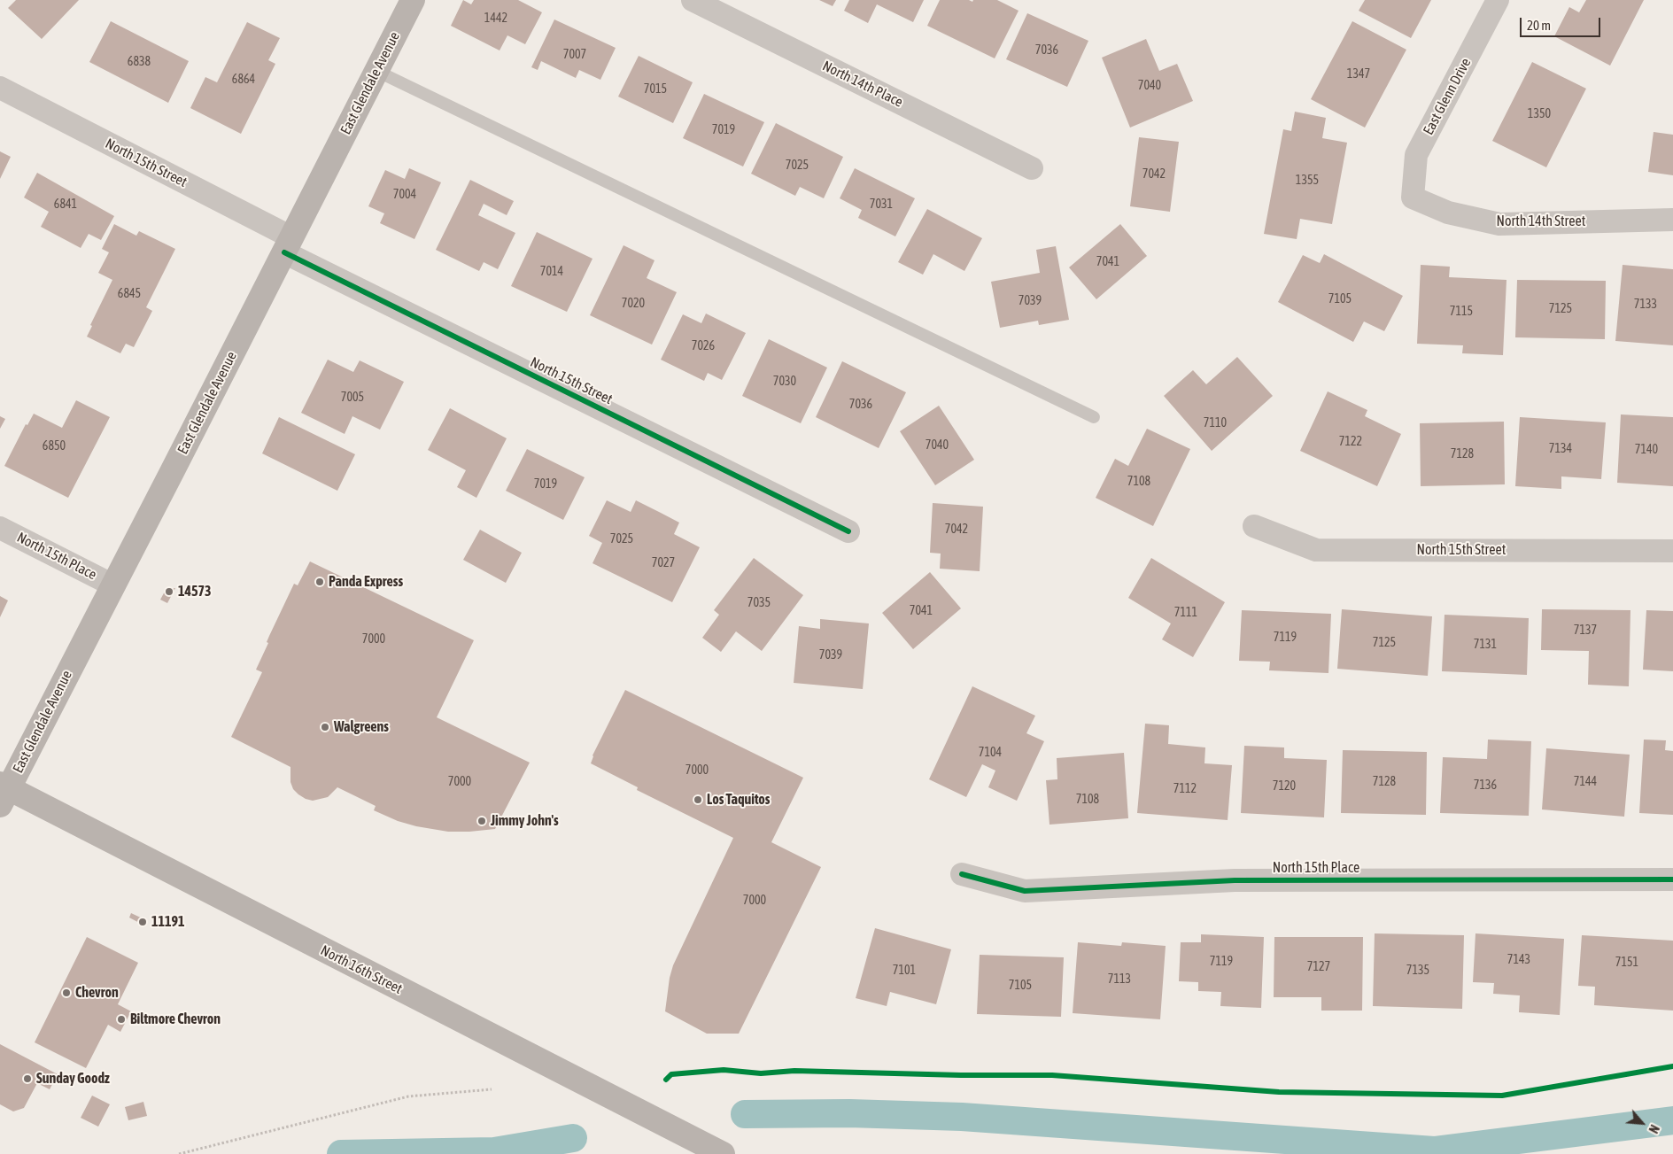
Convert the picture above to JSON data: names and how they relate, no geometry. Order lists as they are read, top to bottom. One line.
{"streets":{"main road":["East Glendale Avenue","North 16th Street"],"street":["North 14th Place","East Glenn Drive","North 15th Street","North 14th Street","North 15th Place"]},"crossings":[["East Glendale Avenue","North 15th Street"],["East Glendale Avenue","North 15th Place"],["East Glendale Avenue","North 16th Street"],["East Glenn Drive","North 14th Street"]],"places":["Panda Express","14573","Walgreens","Los Taquitos","Jimmy John's","11191","Chevron","Biltmore Chevron","Sunday Goodz"],"house_numbers":["1442","7036","7007","6838","1347","6864","7040","7015","1350","7019","7025","7042","1355","7004","6841","7031","7041","7014","6845","7105","7039","7020","7133","7125","7115","7026","7030","7005","7036","7110","7122","7040","6850","7134","7140","7128","7108","7019","7042","7025","7027","7035","7041","7111","7137","7119","7000","7125","7131","7039","7104","7000","7000","7128","7144","7136","7120","7112","7108","7000","7143","7119","7151","7127","7101","7135","7113","7105"],"scale_bar":"20 m","north":"bottom right"}
